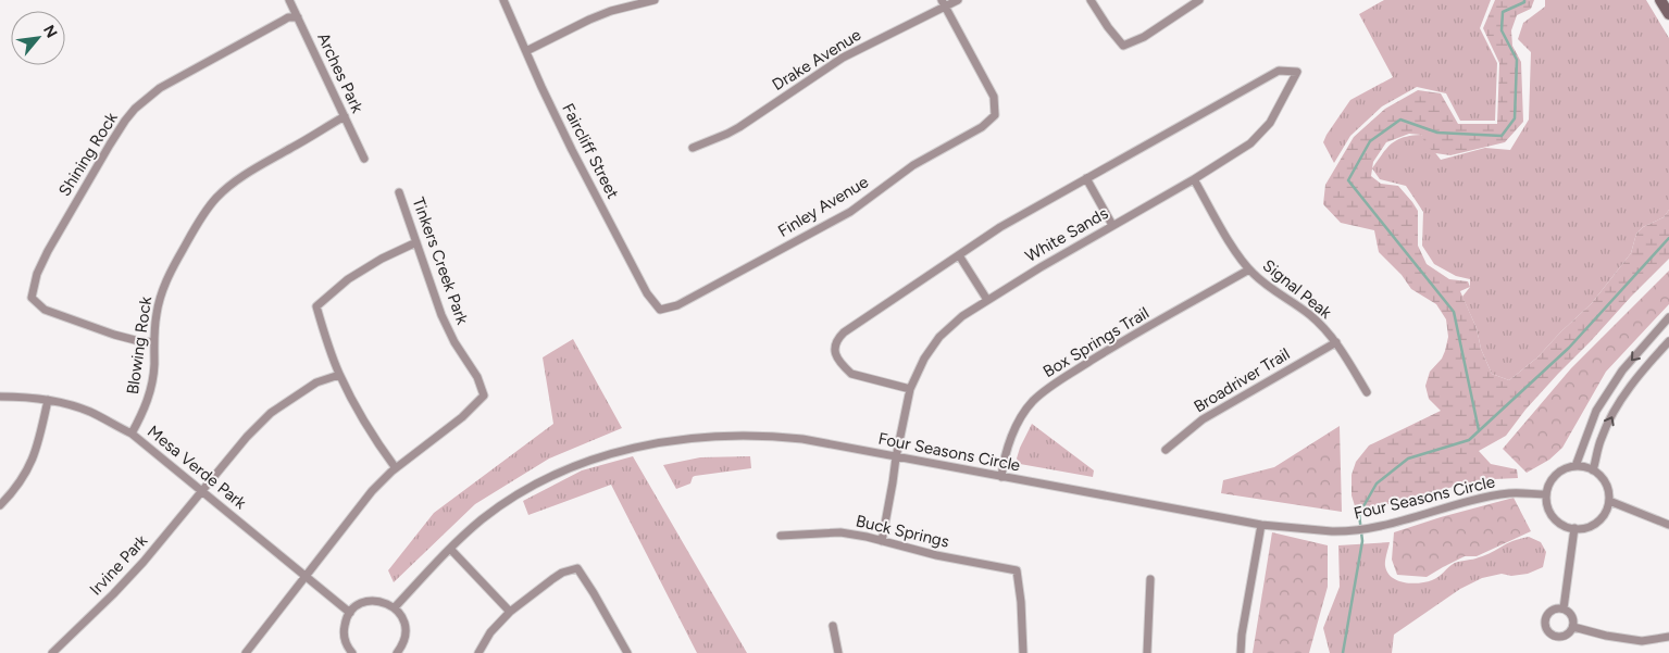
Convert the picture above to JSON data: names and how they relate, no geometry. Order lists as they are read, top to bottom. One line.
{"streets":{"street":["Drake Avenue","Arches Park","Faircliff Street","Shining Rock","Finley Avenue","White Sands","Tinkers Creek Park","Signal Peak","Box Springs Trail","Blowing Rock","Broadriver Trail","Four Seasons Circle","Mesa Verde Park","Buck Springs","Irvine Park"]},"crossings":[["Drake Avenue","Finley Avenue"],["Arches Park","Shining Rock"],["Arches Park","Blowing Rock"],["Faircliff Street","Finley Avenue"],["Shining Rock","Blowing Rock"],["White Sands","Signal Peak"],["White Sands","Four Seasons Circle"],["White Sands","Buck Springs"],["Signal Peak","Box Springs Trail"],["Signal Peak","Broadriver Trail"],["Box Springs Trail","Four Seasons Circle"],["Blowing Rock","Mesa Verde Park"],["Mesa Verde Park","Irvine Park"]],"north":"top right"}
